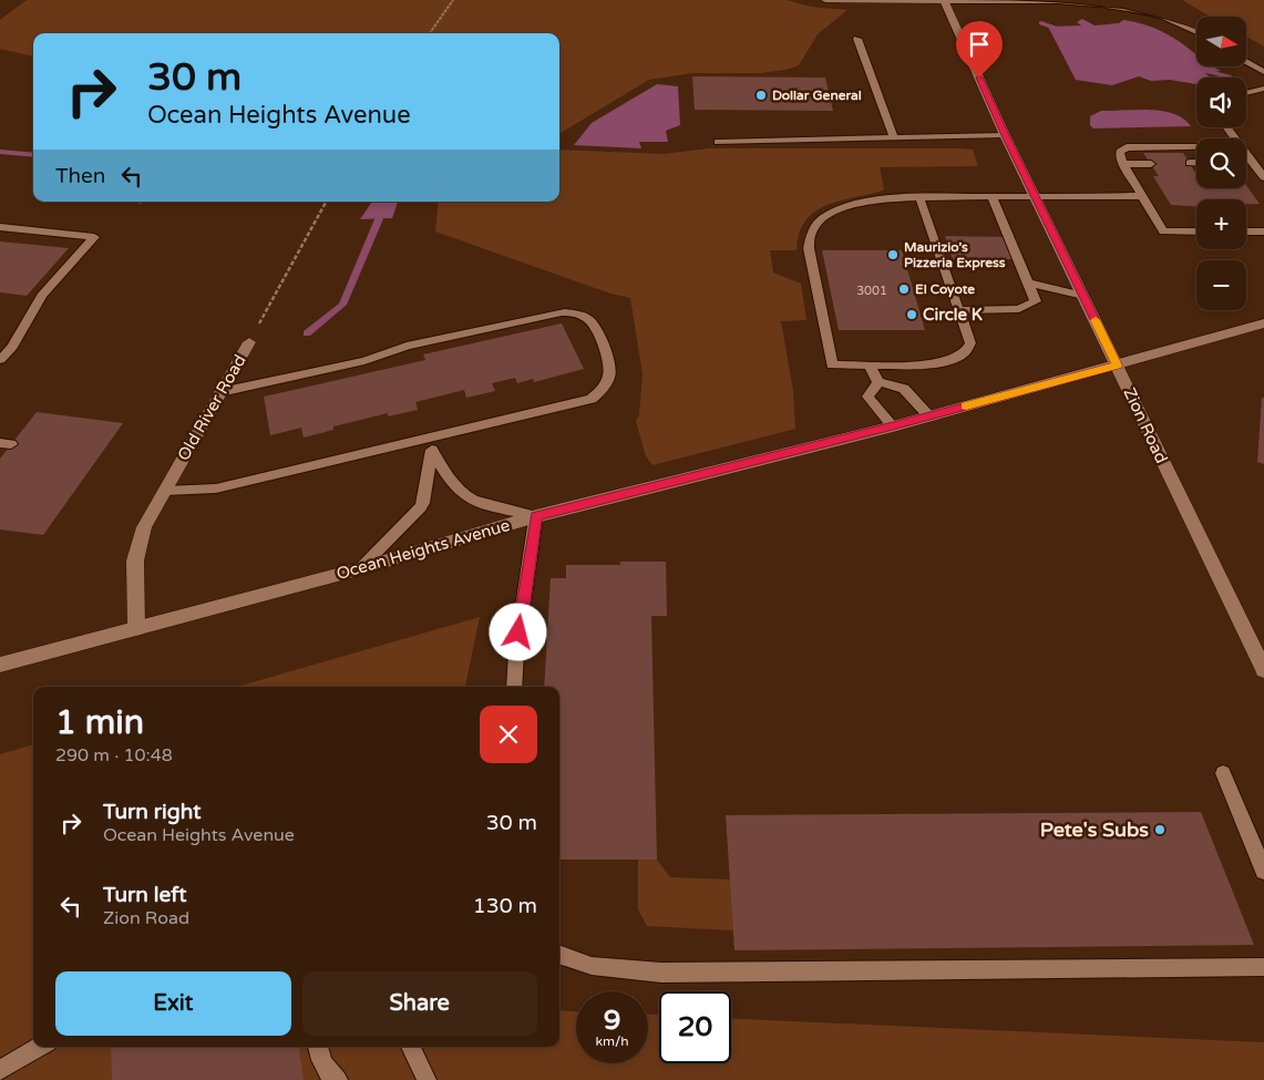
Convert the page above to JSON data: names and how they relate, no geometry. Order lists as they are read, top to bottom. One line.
{"streets":{"street":["Old River Road","Zion Road","Ocean Heights Avenue"]},"crossings":[["Old River Road","Ocean Heights Avenue"],["Zion Road","Ocean Heights Avenue"]],"places":["Dollar General","Maurizio’s Pizzeria Express","El Coyote","Circle K","Pete's Subs"],"house_numbers":["3001"],"north":"right","page":{"map_buttons":["+","−"],"turn":["30 m","Ocean Heights Avenue"],"then":"Then","heading":["1 min","290 m · 10:48"],"list":[{"name":"Turn right","note":"Ocean Heights Avenue","value":"30 m"},{"name":"Turn left","note":"Zion Road","value":"130 m"}],"buttons":["Exit","Share"],"speed":"9 km/h","limit":"20"}}
